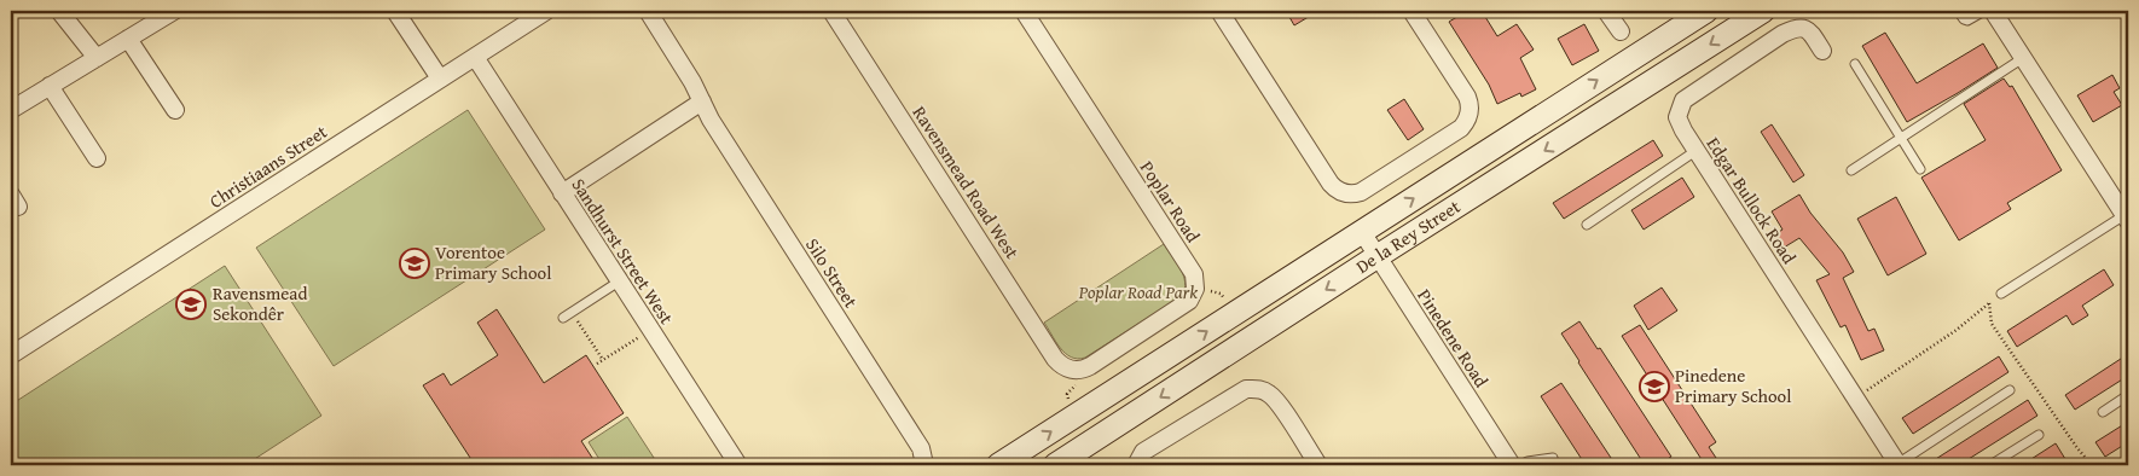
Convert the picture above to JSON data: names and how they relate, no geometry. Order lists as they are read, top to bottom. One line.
{"streets":{"main road":["De la Rey Street"],"street":["Christiaans Street","Ravensmead Road West","Edgar Bullock Road","Poplar Road","Sandhurst Street West","Silo Street","Pinedene Road"]},"crossings":[["Christiaans Street","Sandhurst Street West"],["Ravensmead Road West","Poplar Road"],["De la Rey Street","Pinedene Road"]],"parks":["Poplar Road Park"],"places":{"school or university":["Vorentoe Primary School","Ravensmead Sekondêr","Pinedene Primary School"]}}
